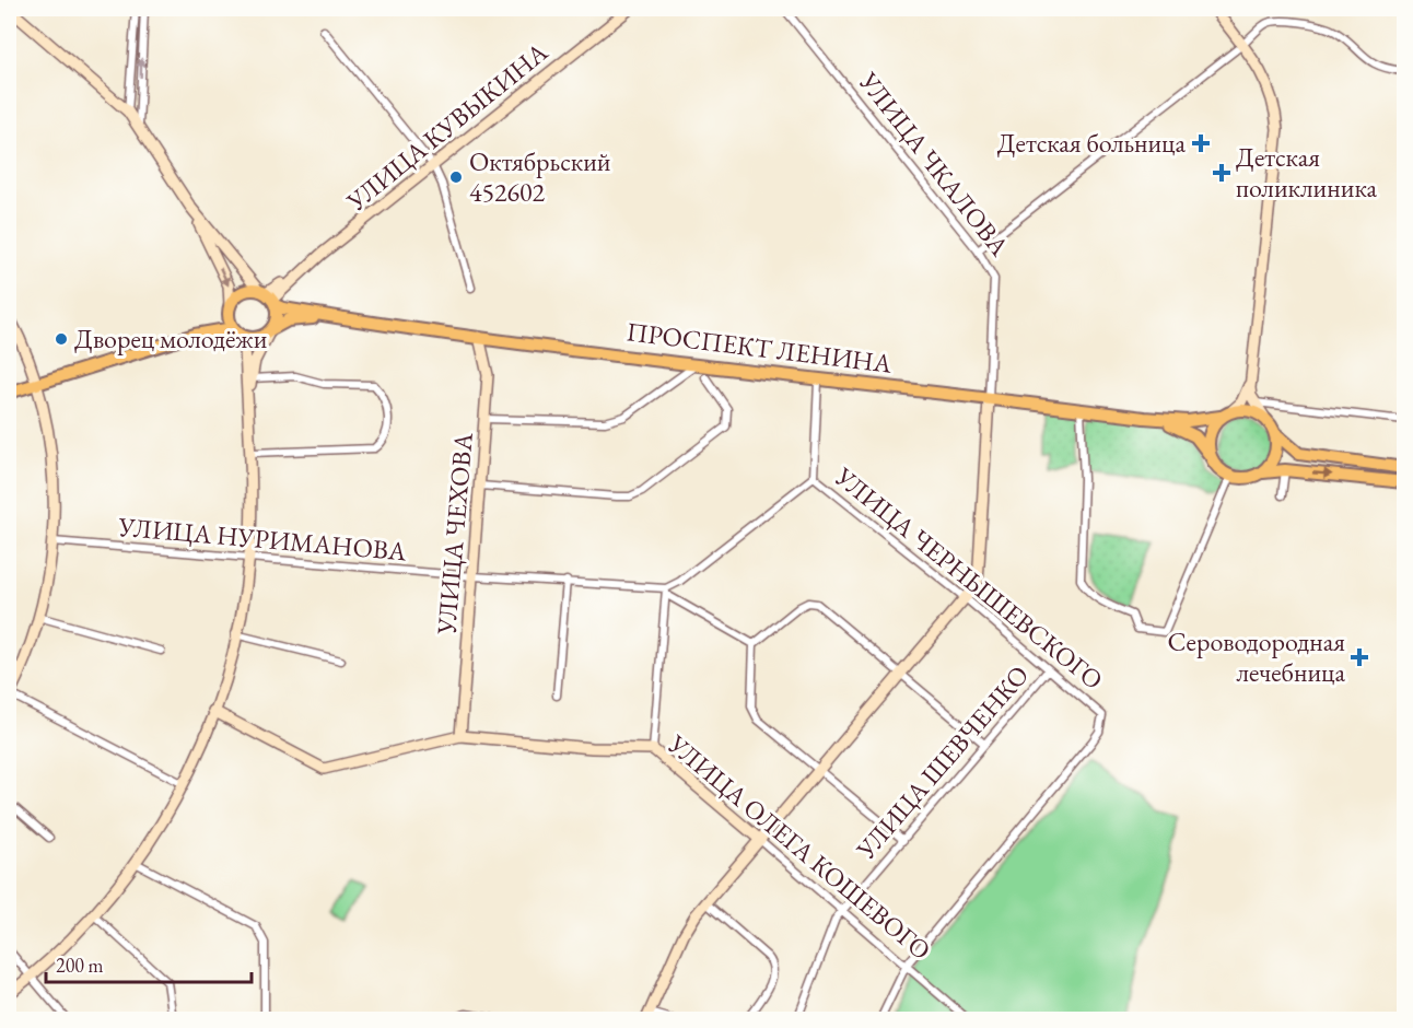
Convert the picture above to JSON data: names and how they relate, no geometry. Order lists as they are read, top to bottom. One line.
{"streets":{"main road":["ПРОСПЕКТ ЛЕНИНА"],"street":["УЛИЦА КУВЫКИНА","УЛИЦА ЧКАЛОВА","УЛИЦА ЧЕХОВА","УЛИЦА НУРИМАНОВА","УЛИЦА ЧЕРНЫШЕВСКОГО","УЛИЦА ШЕВЧЕНКО","УЛИЦА ОЛЕГА КОШЕВОГО"]},"crossings":[["УЛИЦА КУВЫКИНА","ПРОСПЕКТ ЛЕНИНА"],["УЛИЦА ЧКАЛОВА","ПРОСПЕКТ ЛЕНИНА"],["УЛИЦА ЧКАЛОВА","УЛИЦА ЧЕРНЫШЕВСКОГО"],["УЛИЦА ЧКАЛОВА","УЛИЦА ОЛЕГА КОШЕВОГО"],["ПРОСПЕКТ ЛЕНИНА","УЛИЦА ЧЕХОВА"],["УЛИЦА ЧЕХОВА","УЛИЦА НУРИМАНОВА"],["УЛИЦА ЧЕХОВА","УЛИЦА ОЛЕГА КОШЕВОГО"],["УЛИЦА ЧЕРНЫШЕВСКОГО","УЛИЦА ШЕВЧЕНКО"],["УЛИЦА ЧЕРНЫШЕВСКОГО","УЛИЦА ОЛЕГА КОШЕВОГО"],["УЛИЦА ШЕВЧЕНКО","УЛИЦА ОЛЕГА КОШЕВОГО"]],"places":{"health":["Детская больница","Детская поликлиника","Сероводородная лечебница"],"other":["Октябрьский 452602","Дворец молодёжи"]},"scale_bar":"200 m"}
